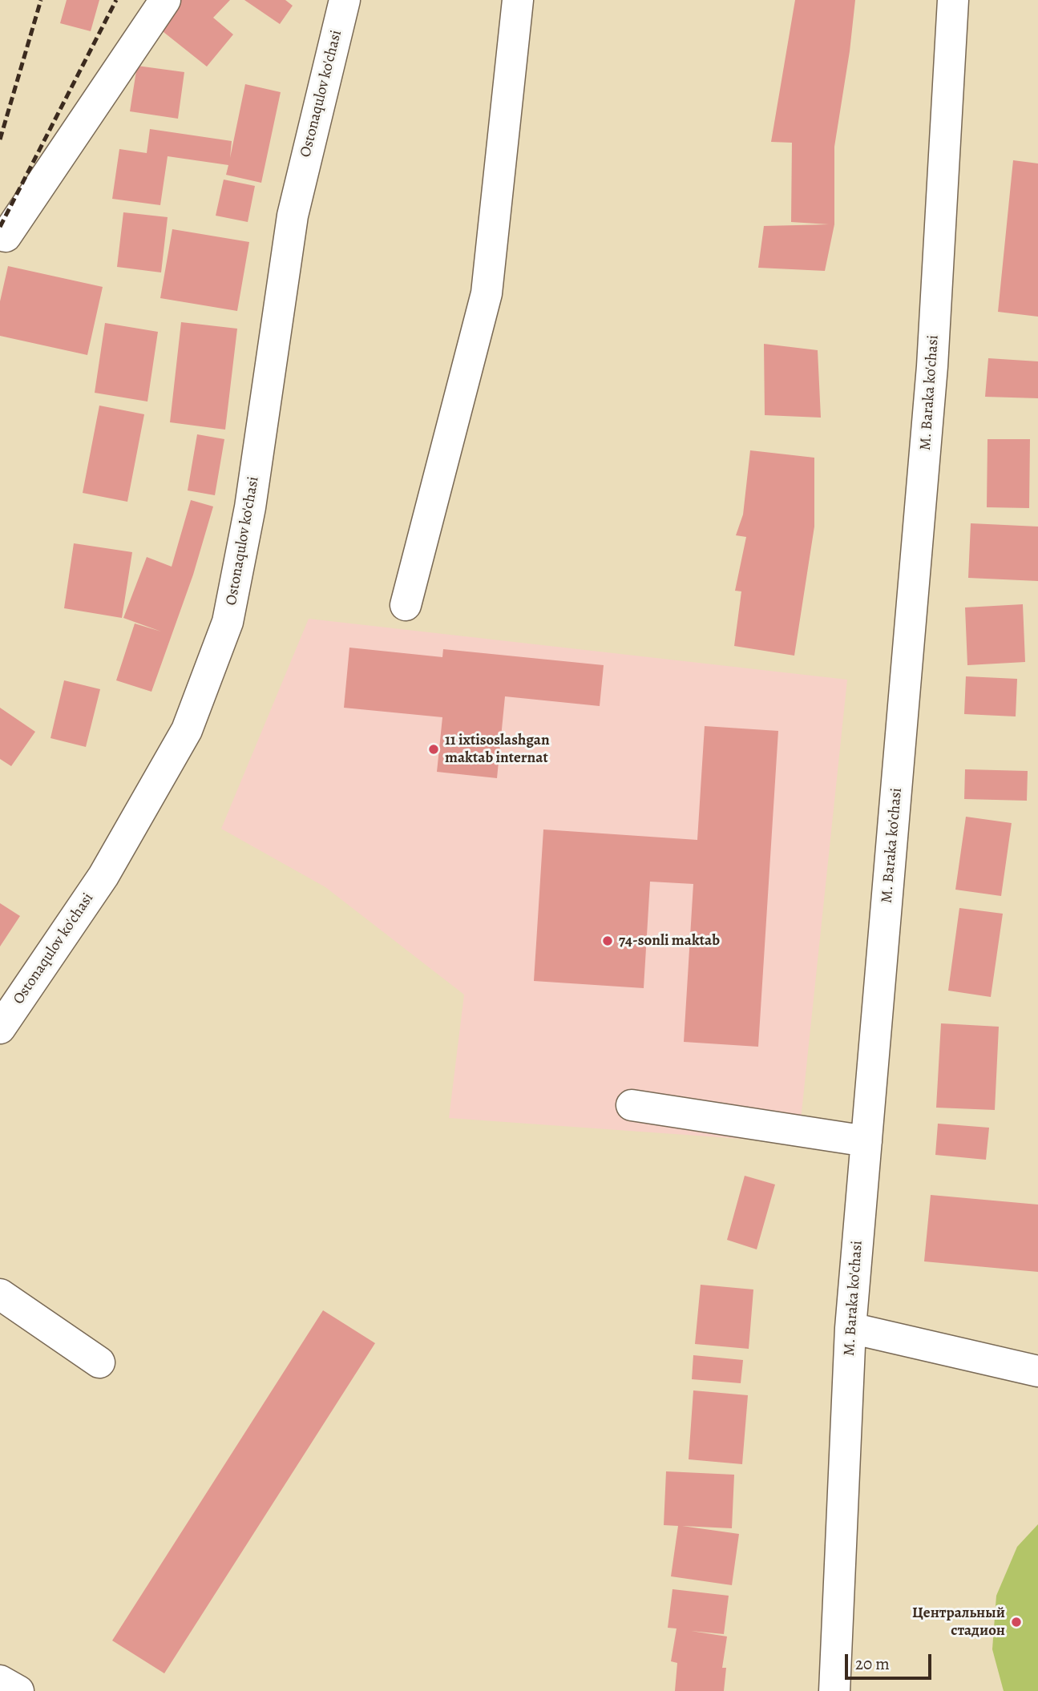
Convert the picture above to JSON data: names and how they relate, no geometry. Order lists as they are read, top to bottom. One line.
{"streets":{"street":["Ostonaqulov ko'chasi","M. Baraka ko'chasi"]},"places":["11 ixtisoslashgan maktab internat","74-sonli maktab","Центральный стадион"],"scale_bar":"20 m"}
